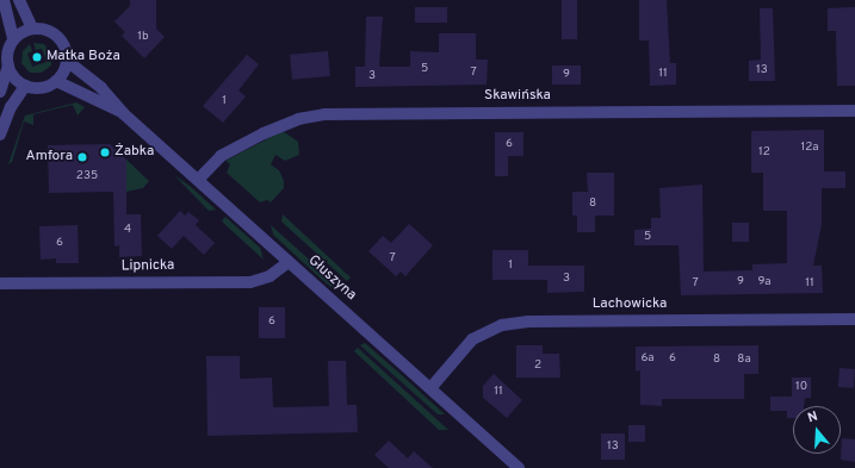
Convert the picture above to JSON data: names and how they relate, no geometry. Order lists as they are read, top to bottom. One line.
{"streets":{"street":["Skawińska","Lipnicka","Głuszyna","Lachowicka"]},"crossings":[["Skawińska","Głuszyna"],["Lipnicka","Głuszyna"],["Głuszyna","Lachowicka"]],"places":["Matka Boża","Żabka","Amfora"],"house_numbers":["1b","5","13","7","11","9","3","1","6","12a","12","235","8","4","5","6","7","1","3","9","9a","7","11","6","6a","6","8","8a","2","10","11","13"],"north":"top"}
